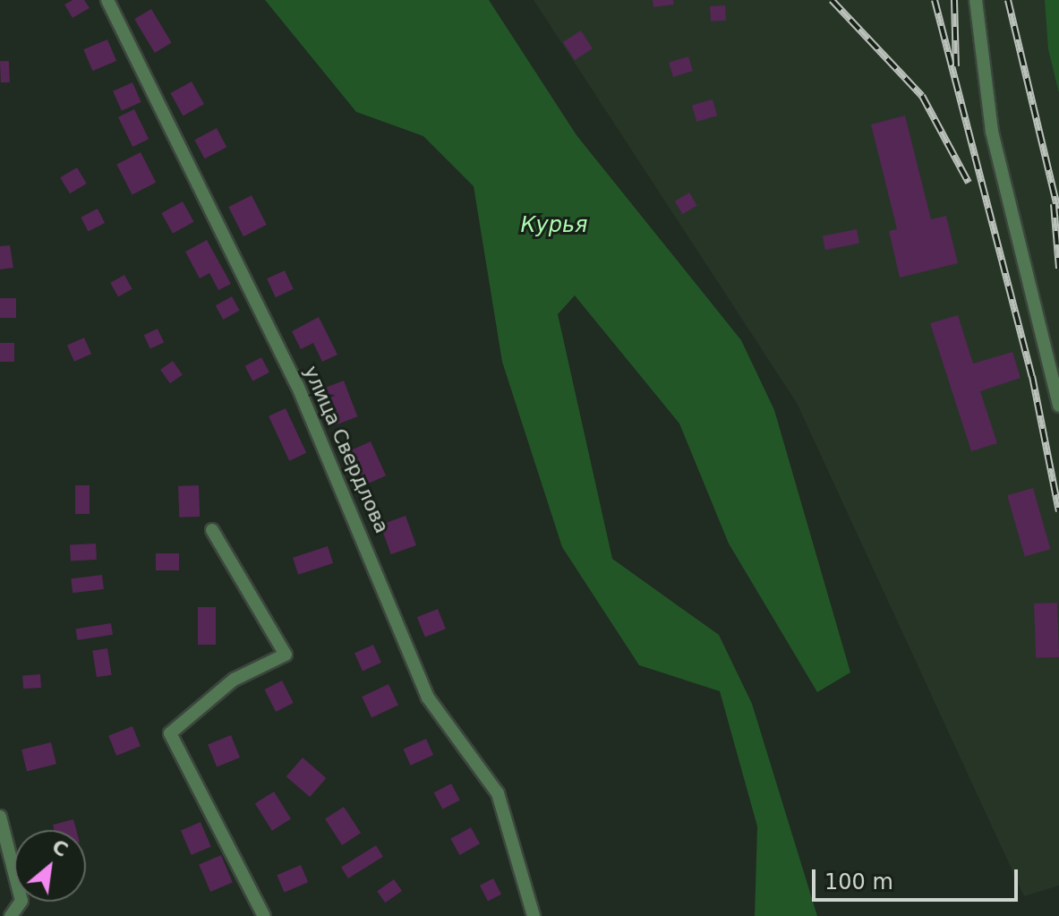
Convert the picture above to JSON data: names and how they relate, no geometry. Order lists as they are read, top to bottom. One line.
{"streets":{"street":["улица Свердлова"]},"water":["Курья"],"scale_bar":"100 m","north":"top right"}
